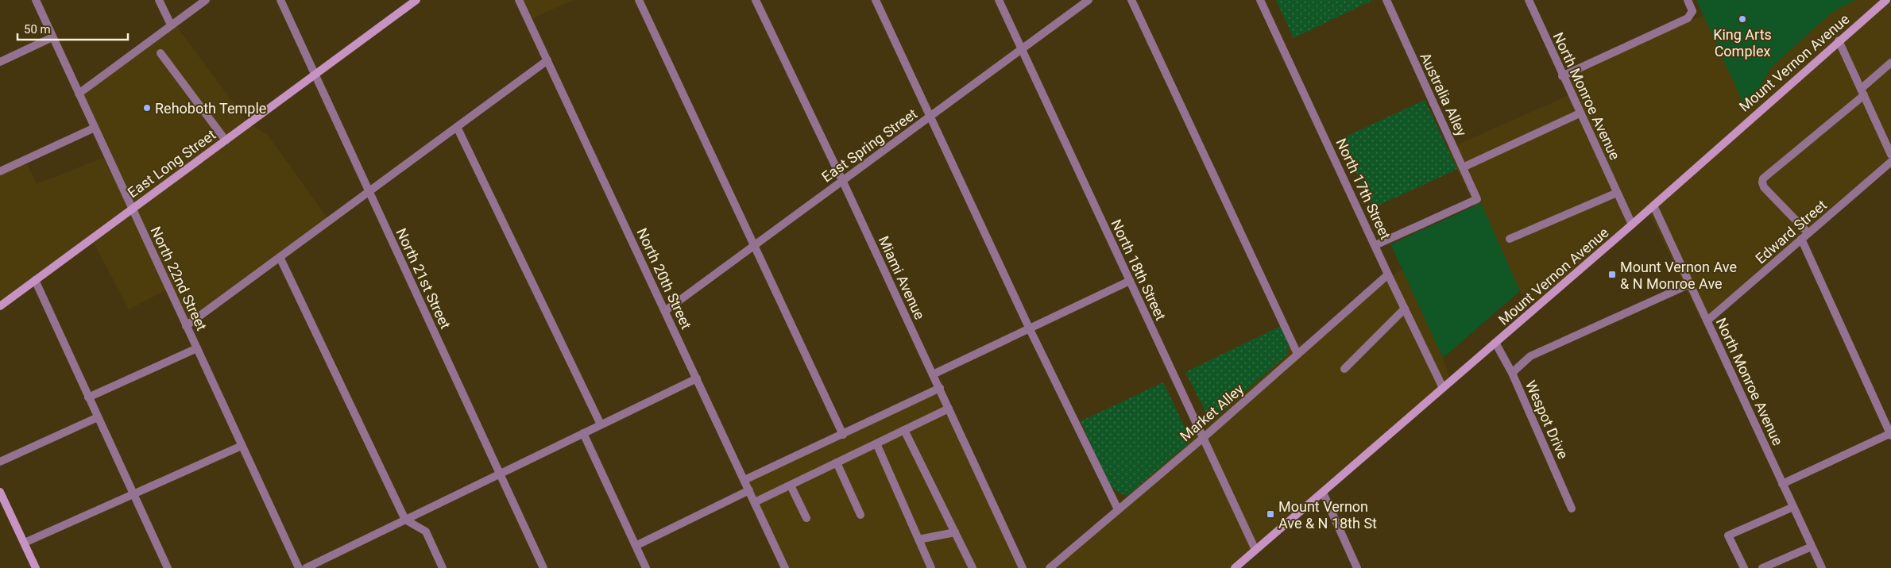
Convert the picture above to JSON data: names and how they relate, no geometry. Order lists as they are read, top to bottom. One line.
{"streets":{"street":["Mount Vernon Avenue","Australia Alley","North Monroe Avenue","East Spring Street","East Long Street","North 17th Street","Edward Street","North 18th Street","Miami Avenue","North 22nd Street","North 21st Street","North 20th Street","Market Alley","Wespot Drive"]},"crossings":[["Mount Vernon Avenue","North Monroe Avenue"],["Mount Vernon Avenue","North 17th Street"],["Mount Vernon Avenue","North 18th Street"],["Mount Vernon Avenue","Wespot Drive"],["Australia Alley","North 17th Street"],["North Monroe Avenue","Edward Street"],["East Spring Street","North 18th Street"],["East Spring Street","Miami Avenue"],["East Spring Street","North 20th Street"],["East Long Street","North 22nd Street"],["East Long Street","North 21st Street"],["North 17th Street","Market Alley"],["North 18th Street","Market Alley"]],"places":{"other":["King Arts Complex","Rehoboth Temple"],"transit":["Mount Vernon Ave & N Monroe Ave","Mount Vernon Ave & N 18th St"]},"scale_bar":"50 m"}
